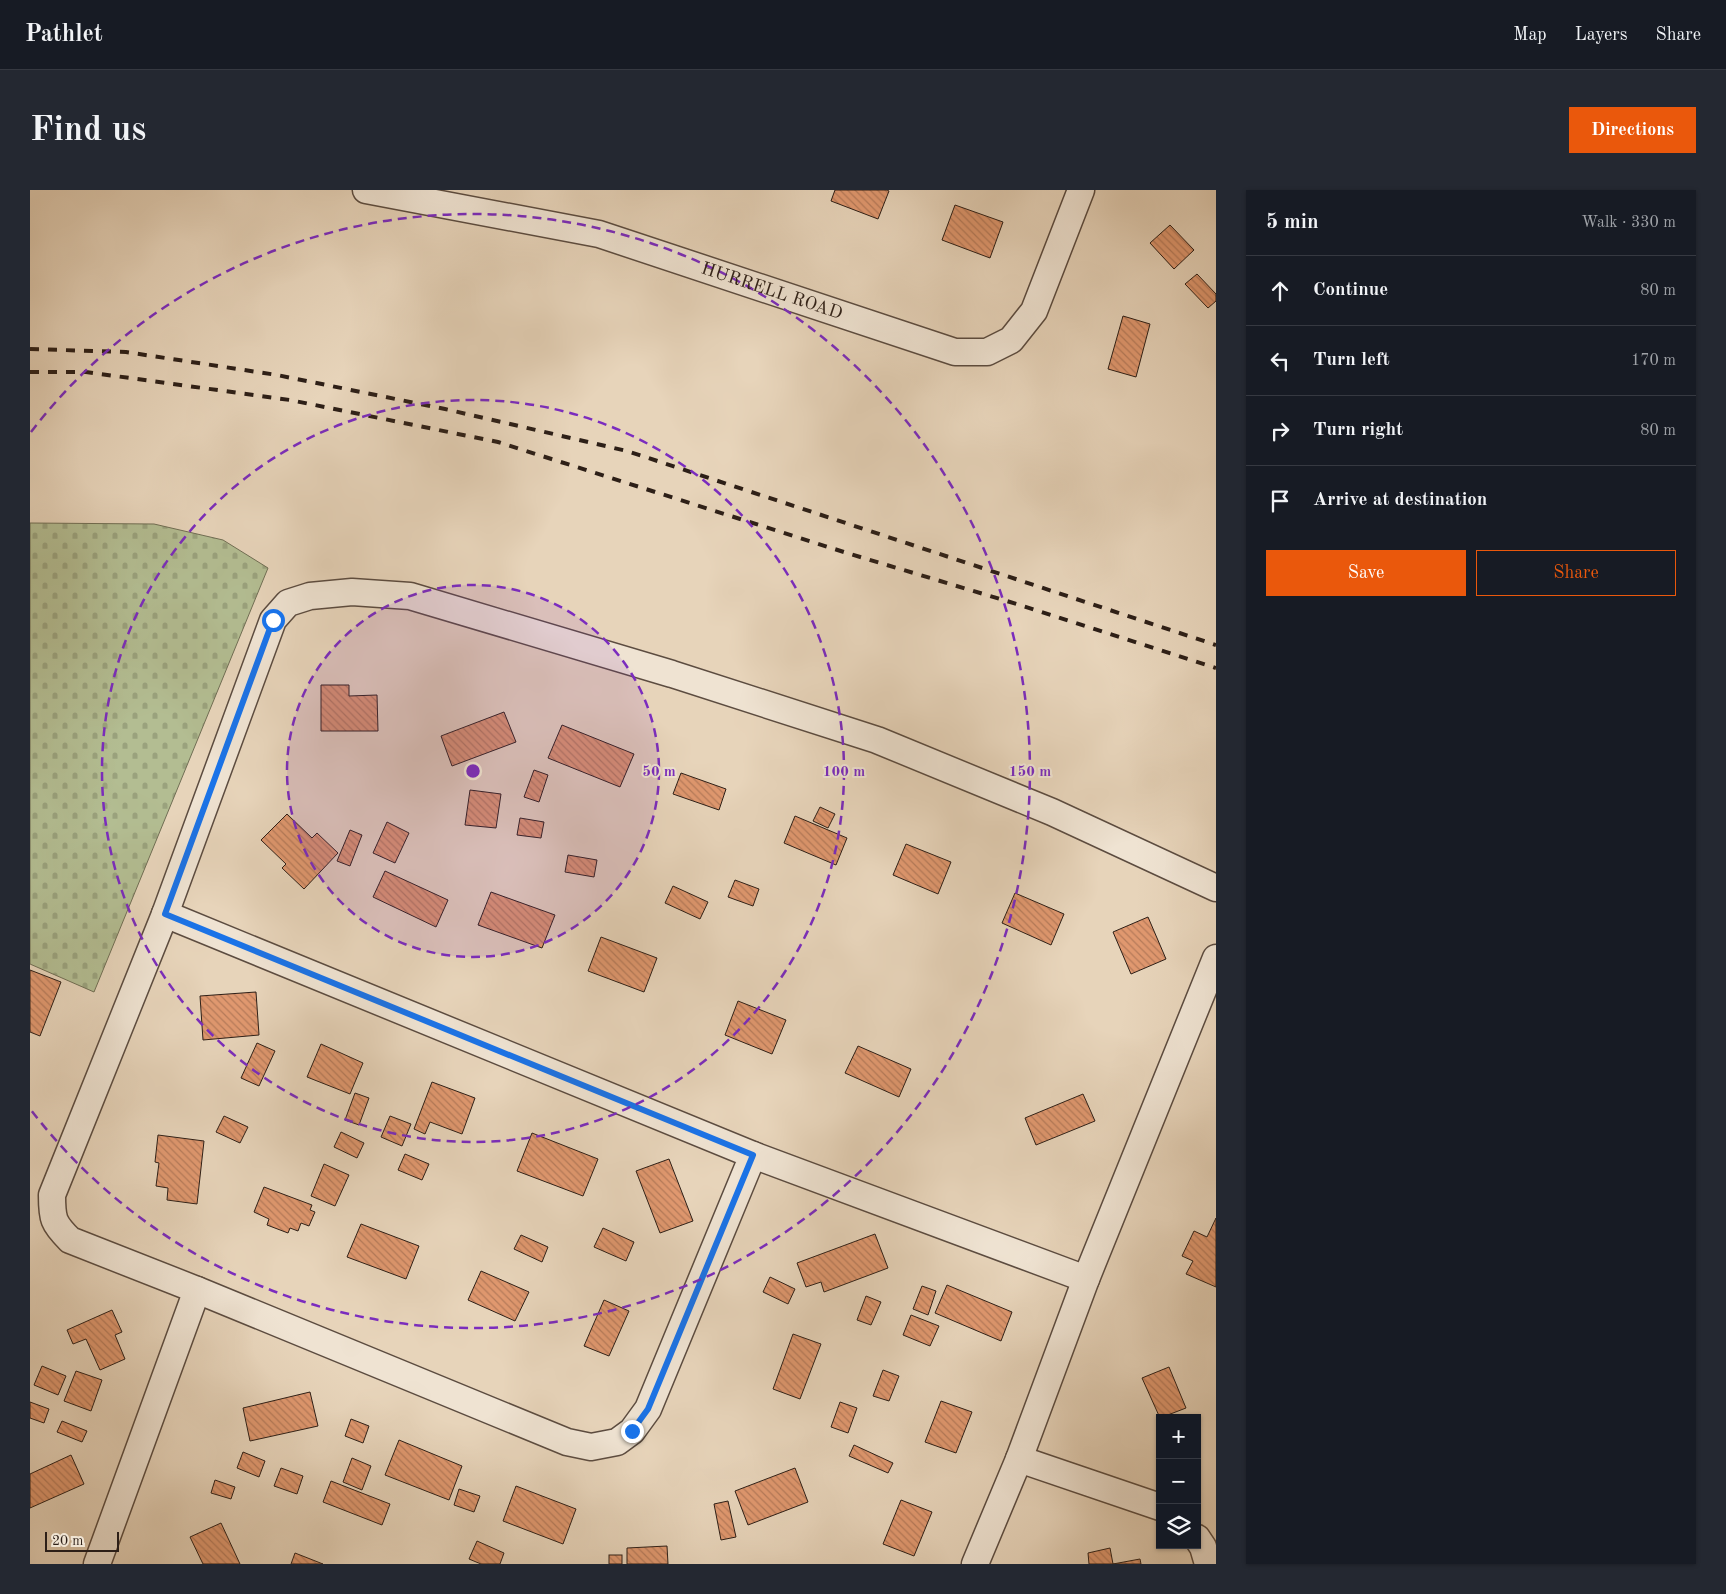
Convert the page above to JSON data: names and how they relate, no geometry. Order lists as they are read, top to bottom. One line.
{"streets":{"street":["HURRELL ROAD"]},"scale_bar":"20 m","page":{"header":"Pathlet","nav":["Map","Layers","Share"],"buttons":["Directions",["Save","Share"]],"title":"Find us","heading":["5 min","Walk · 330 m"],"list":[["Continue","80 m"],["Turn left","170 m"],["Turn right","80 m"],"Arrive at destination"],"map_buttons":["+","−"],"scale":"20 m"},"rings":["50 m","100 m","150 m"]}
